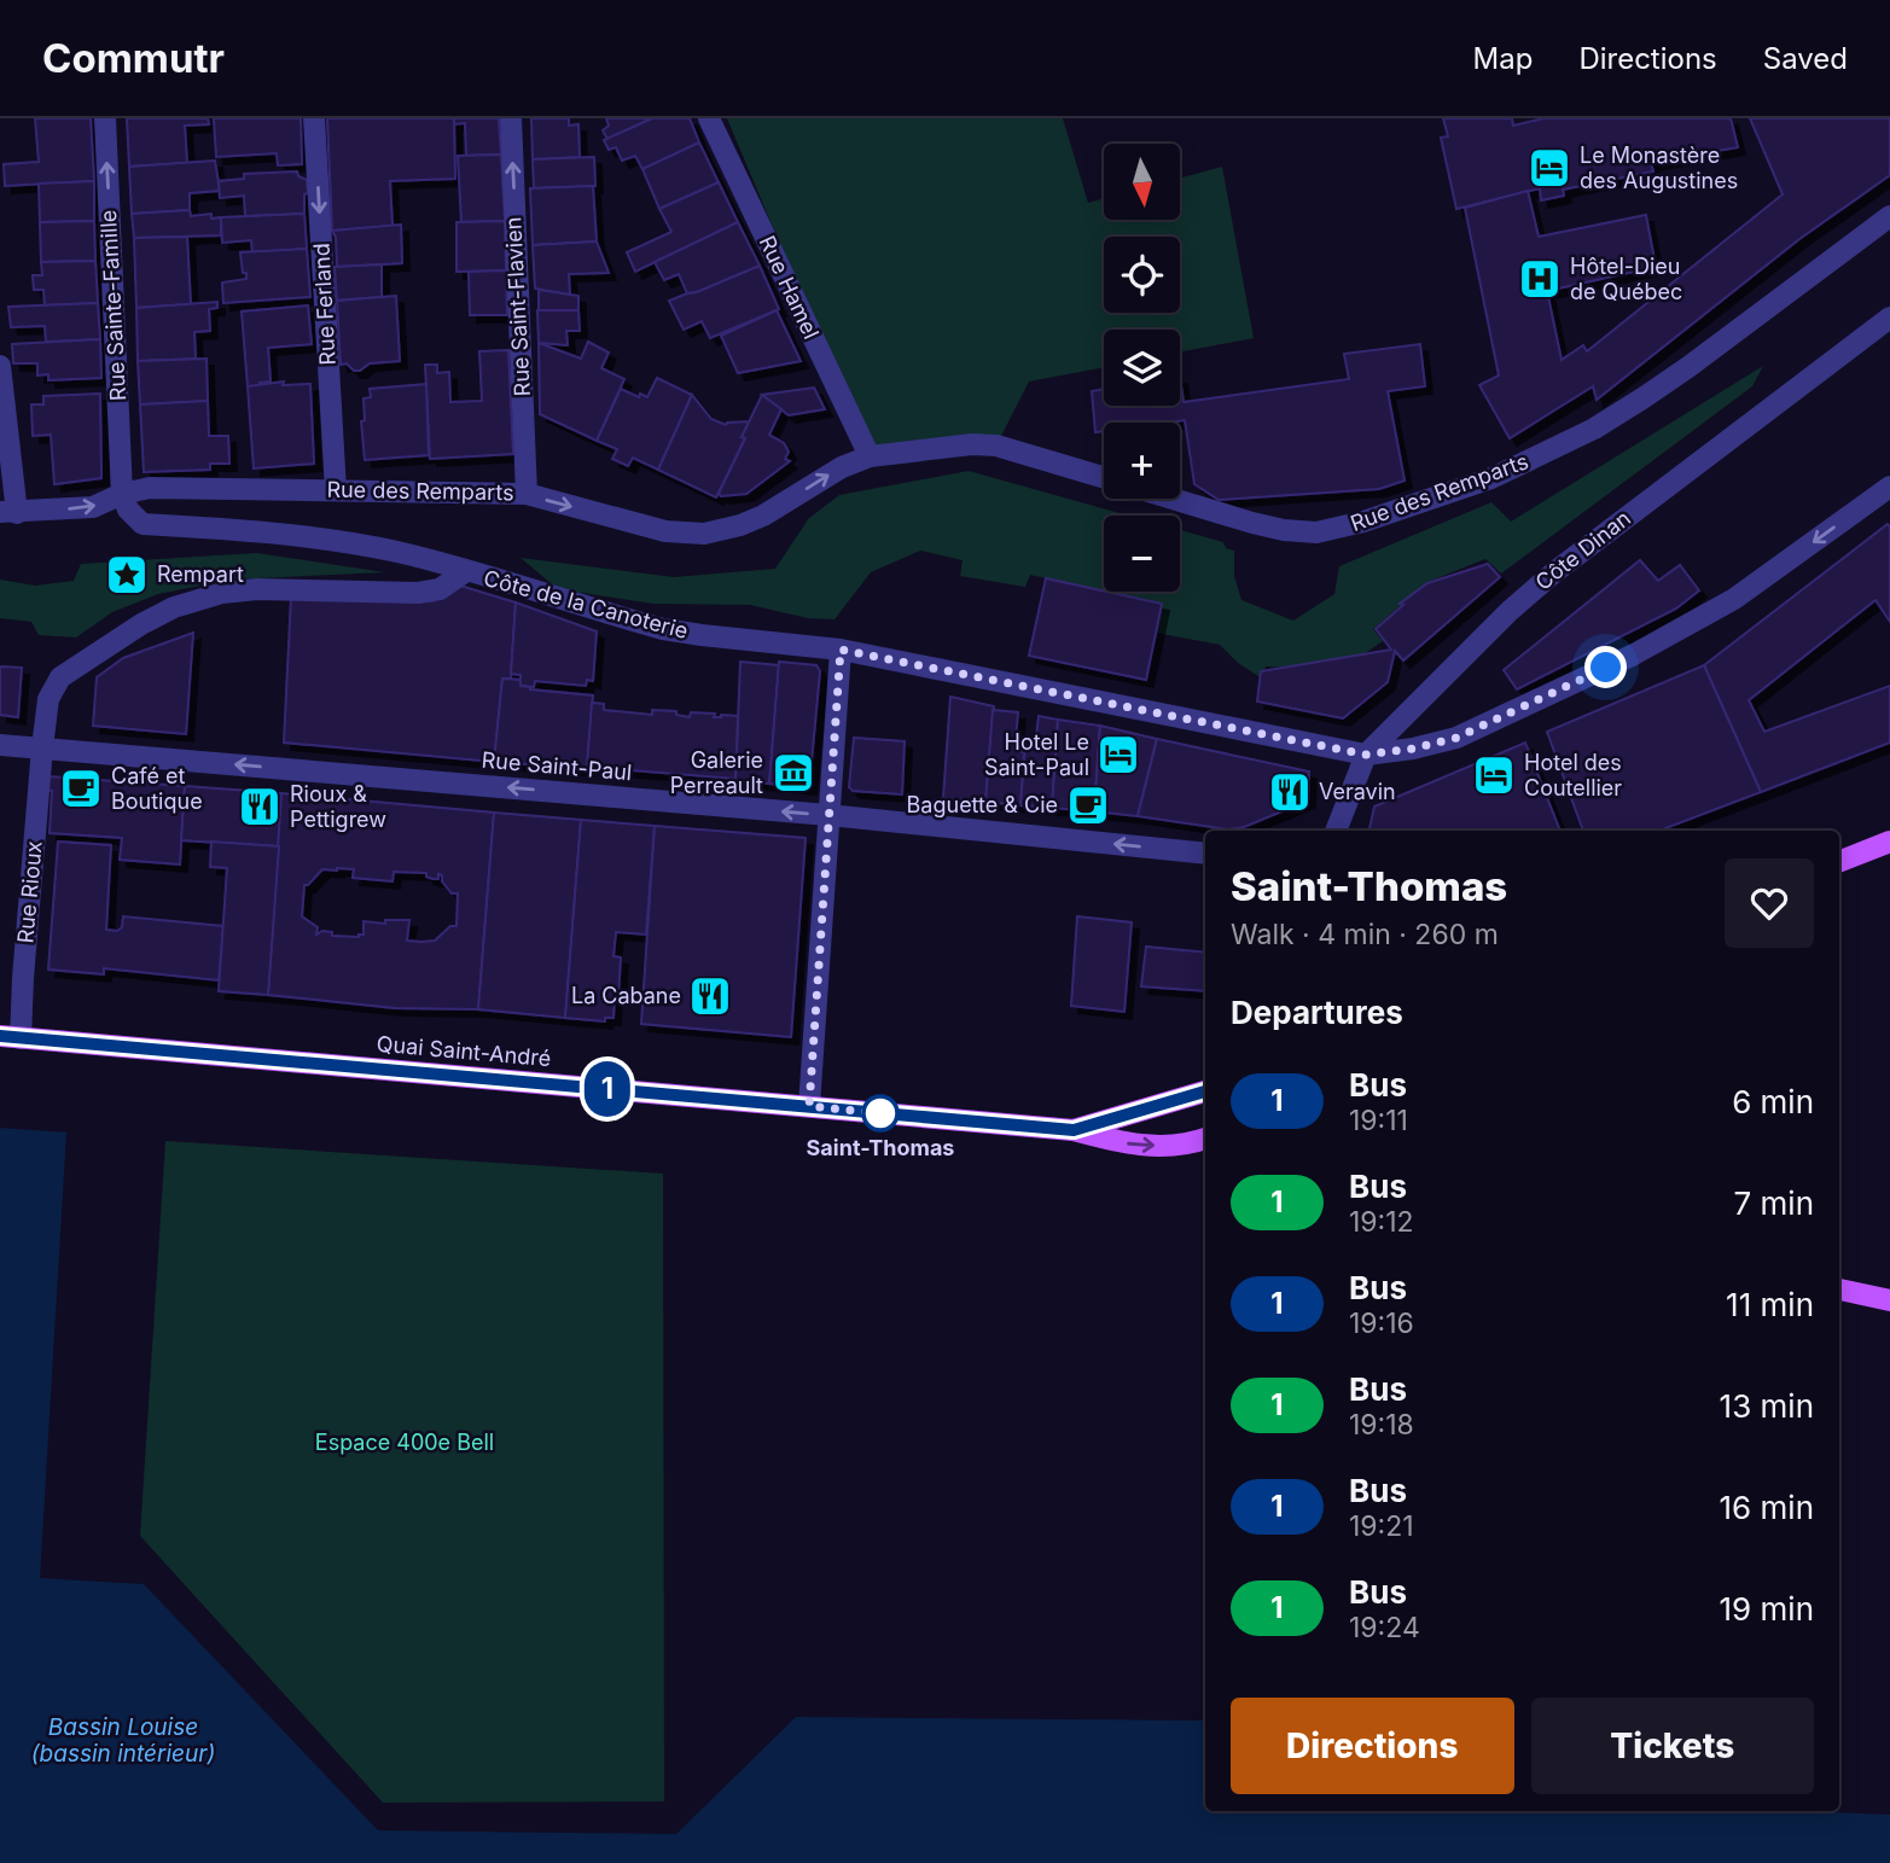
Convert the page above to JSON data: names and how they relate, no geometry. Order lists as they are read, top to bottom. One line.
{"streets":{"main road":["Quai Saint-André"],"street":["Rue Hamel","Rue Ferland","Rue Sainte-Famille","Rue Saint-Flavien","Rue des Remparts","Côte Dinan","Côte de la Canoterie","Rue Saint-Paul","Rue Rioux"]},"crossings":[["Rue Hamel","Rue des Remparts"],["Rue Ferland","Rue des Remparts"],["Rue Sainte-Famille","Rue des Remparts"],["Rue Sainte-Famille","Côte de la Canoterie"],["Rue Saint-Flavien","Rue des Remparts"],["Rue des Remparts","Côte de la Canoterie"],["Côte Dinan","Côte de la Canoterie"],["Côte de la Canoterie","Rue Rioux"],["Rue Saint-Paul","Rue Rioux"],["Rue Rioux","Quai Saint-André"]],"one_way":["Rue Ferland","Rue Saint-Flavien","Rue Saint-Paul"],"water":["Bassin Louise (bassin intérieur)"],"parks":["Espace 400e Bell"],"places":{"hotel":["Le Monastère des Augustines","Hotel Le Saint-Paul","Hotel des Coutellier"],"hospital":["Hôtel-Dieu de Québec"],"place":["Rempart"],"museum":["Galerie Perreault"],"cafe":["Café et Boutique","Baguette & Cie"],"restaurant":["Veravin","Rioux & Pettigrew","La Cabane"],"other":["Saint-Thomas"]},"lines":["bus line 1"],"north":"bottom","page":{"header":"Commutr","nav":["Map","Directions","Saved"],"on_map":"1","map_buttons":["+","−"],"heading":[["Saint-Thomas","Walk · 4 min · 260 m"],"Departures"],"list":[{"mark":"1","name":"Bus","note":"19:11","value":"6 min"},{"mark":"1","name":"Bus","note":"19:12","value":"7 min"},{"mark":"1","name":"Bus","note":"19:16","value":"11 min"},{"mark":"1","name":"Bus","note":"19:18","value":"13 min"},{"mark":"1","name":"Bus","note":"19:21","value":"16 min"},{"mark":"1","name":"Bus","note":"19:24","value":"19 min"}],"buttons":["Directions","Tickets"]}}
